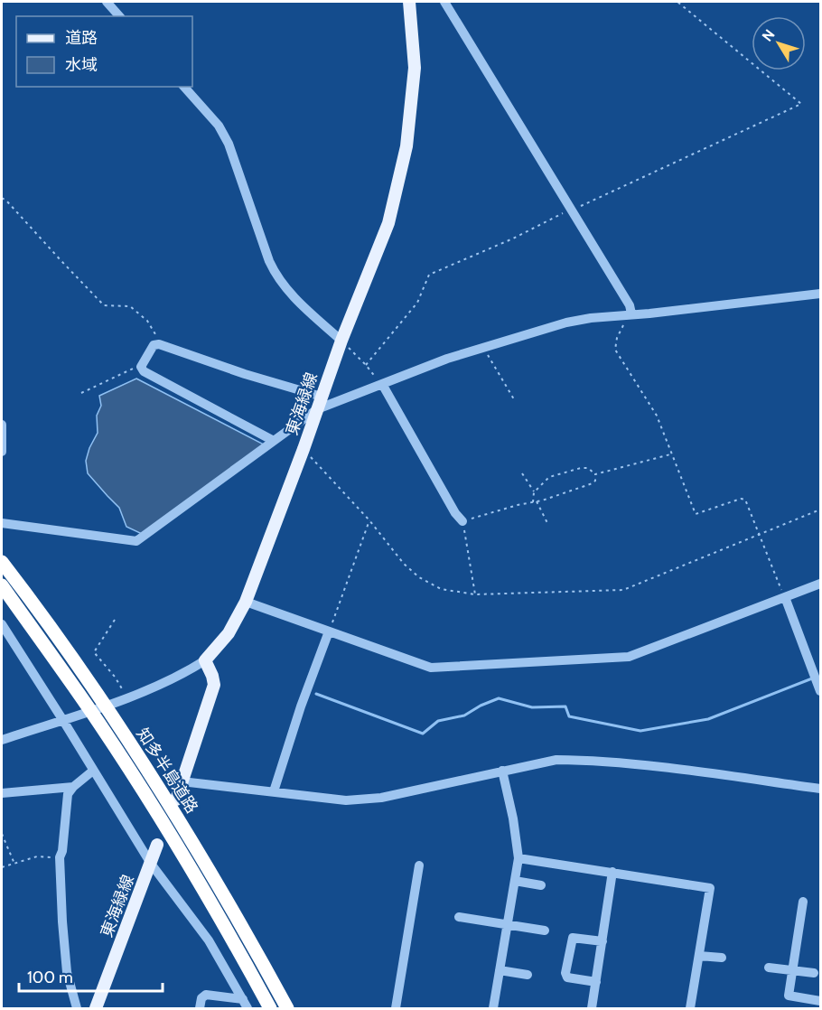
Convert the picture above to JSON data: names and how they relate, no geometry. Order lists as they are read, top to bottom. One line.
{"streets":{"highway":["知多半島道路"],"main road":["東海緑線"]},"legend":["道路","水域"],"scale_bar":"100 m","north":"top left"}
